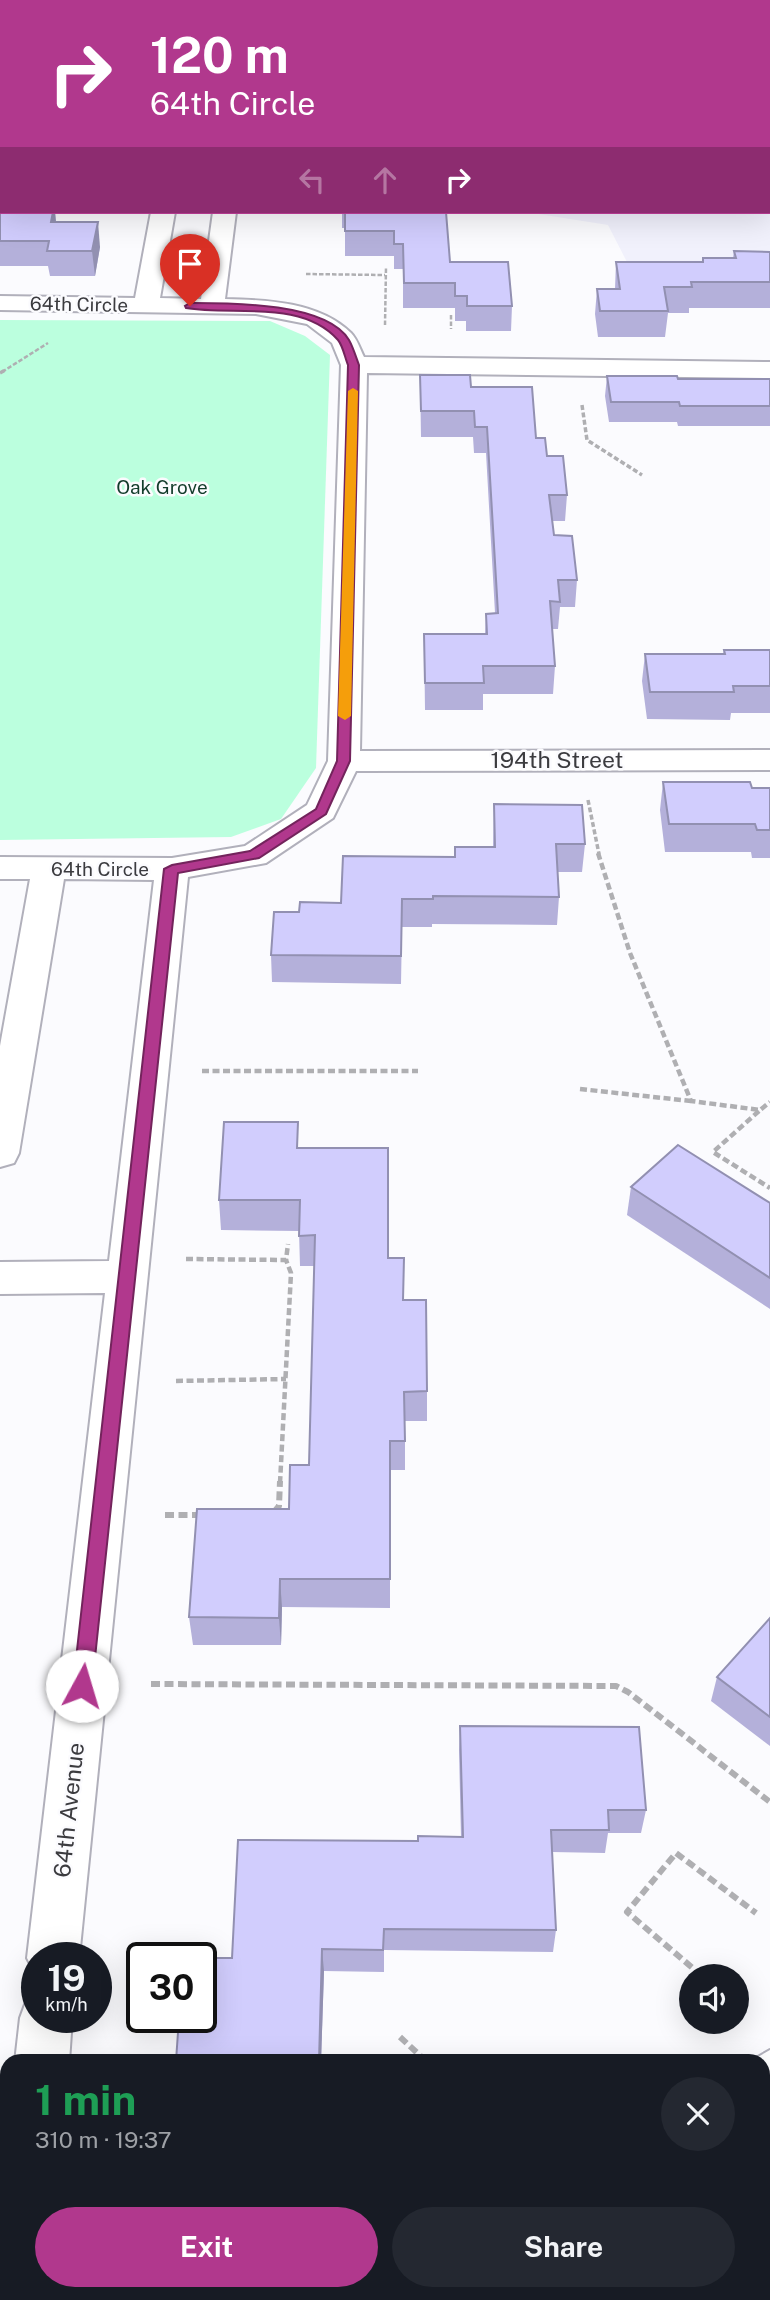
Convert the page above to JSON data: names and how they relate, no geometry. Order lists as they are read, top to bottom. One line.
{"streets":{"street":["64th Circle","194th Street","64th Avenue"]},"crossings":[["64th Circle","194th Street"],["64th Circle","64th Avenue"]],"parks":["Oak Grove"],"page":{"turn":["120 m","64th Circle"],"speed":"19 km/h","limit":"30","heading":["1 min","310 m · 19:37"],"buttons":["Exit","Share"]}}
